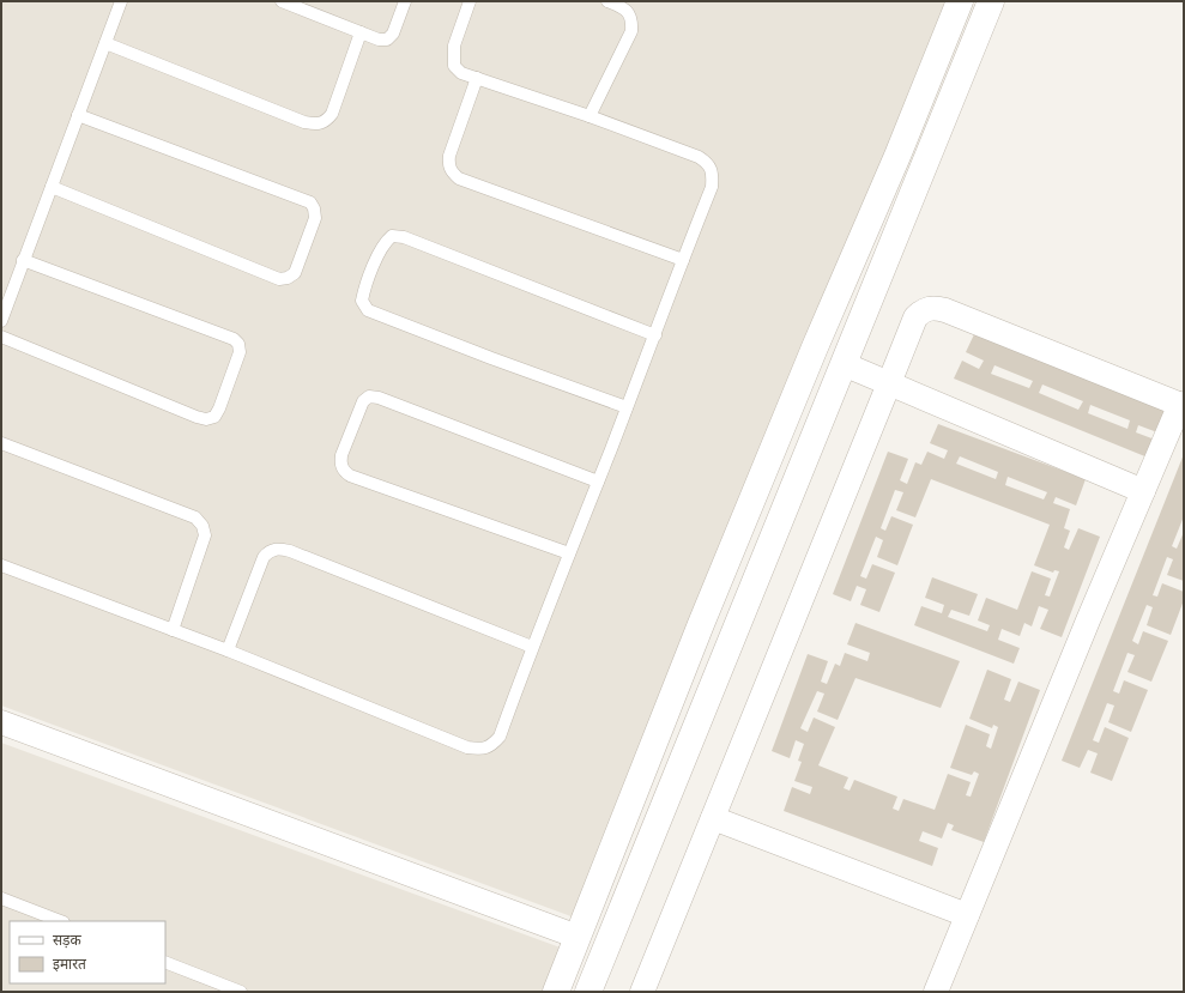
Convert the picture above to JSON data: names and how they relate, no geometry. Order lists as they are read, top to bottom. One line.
{"legend":["सड़क","इमारत"]}
